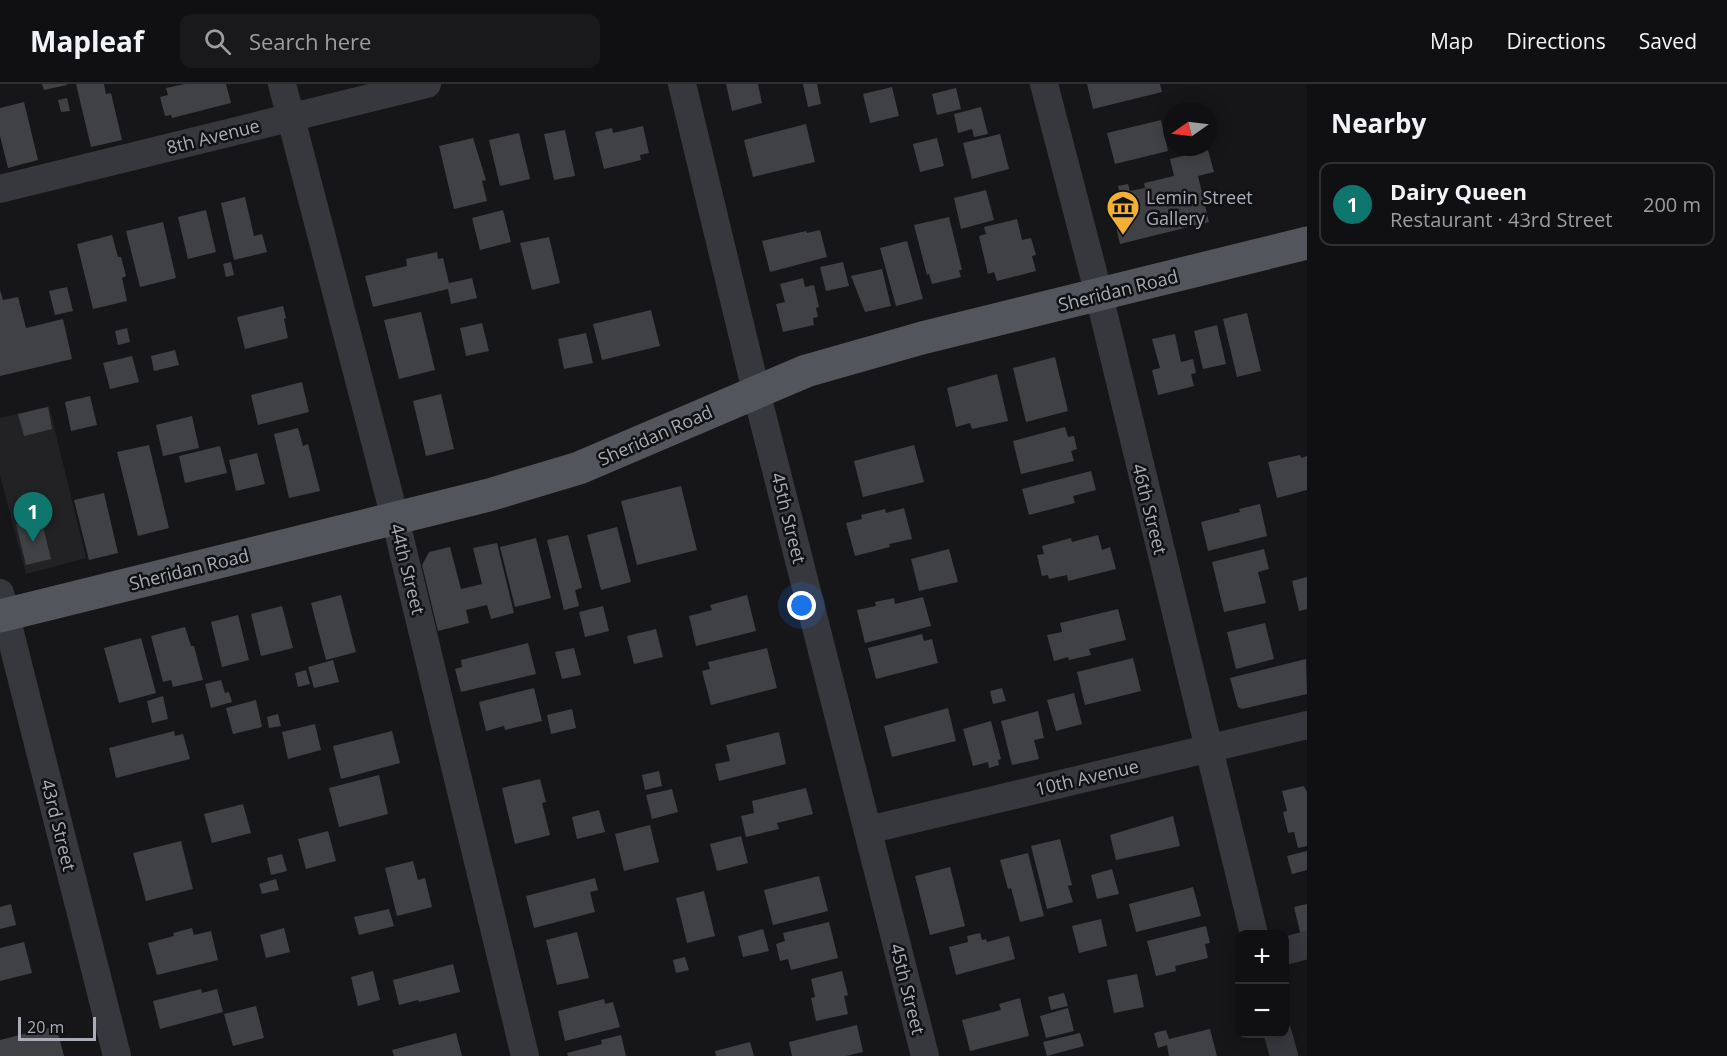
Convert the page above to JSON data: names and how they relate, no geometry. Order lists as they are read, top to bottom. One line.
{"streets":{"main road":["Sheridan Road"],"street":["8th Avenue","46th Street","45th Street","44th Street","10th Avenue","43rd Street"]},"crossings":[["8th Avenue","44th Street"],["Sheridan Road","46th Street"],["Sheridan Road","45th Street"],["Sheridan Road","44th Street"],["Sheridan Road","43rd Street"],["46th Street","10th Avenue"],["45th Street","10th Avenue"]],"places":{"museum":["Lemin Street Gallery"]},"scale_bar":"20 m","north":"left","page":{"header":"Mapleaf","search":"Search here","nav":["Map","Directions","Saved"],"heading":"Nearby","list":[{"mark":"1","name":"Dairy Queen","note":"Restaurant · 43rd Street","value":"200 m"}],"pins":"1","map_buttons":["+","−"],"scale":"20 m"}}
